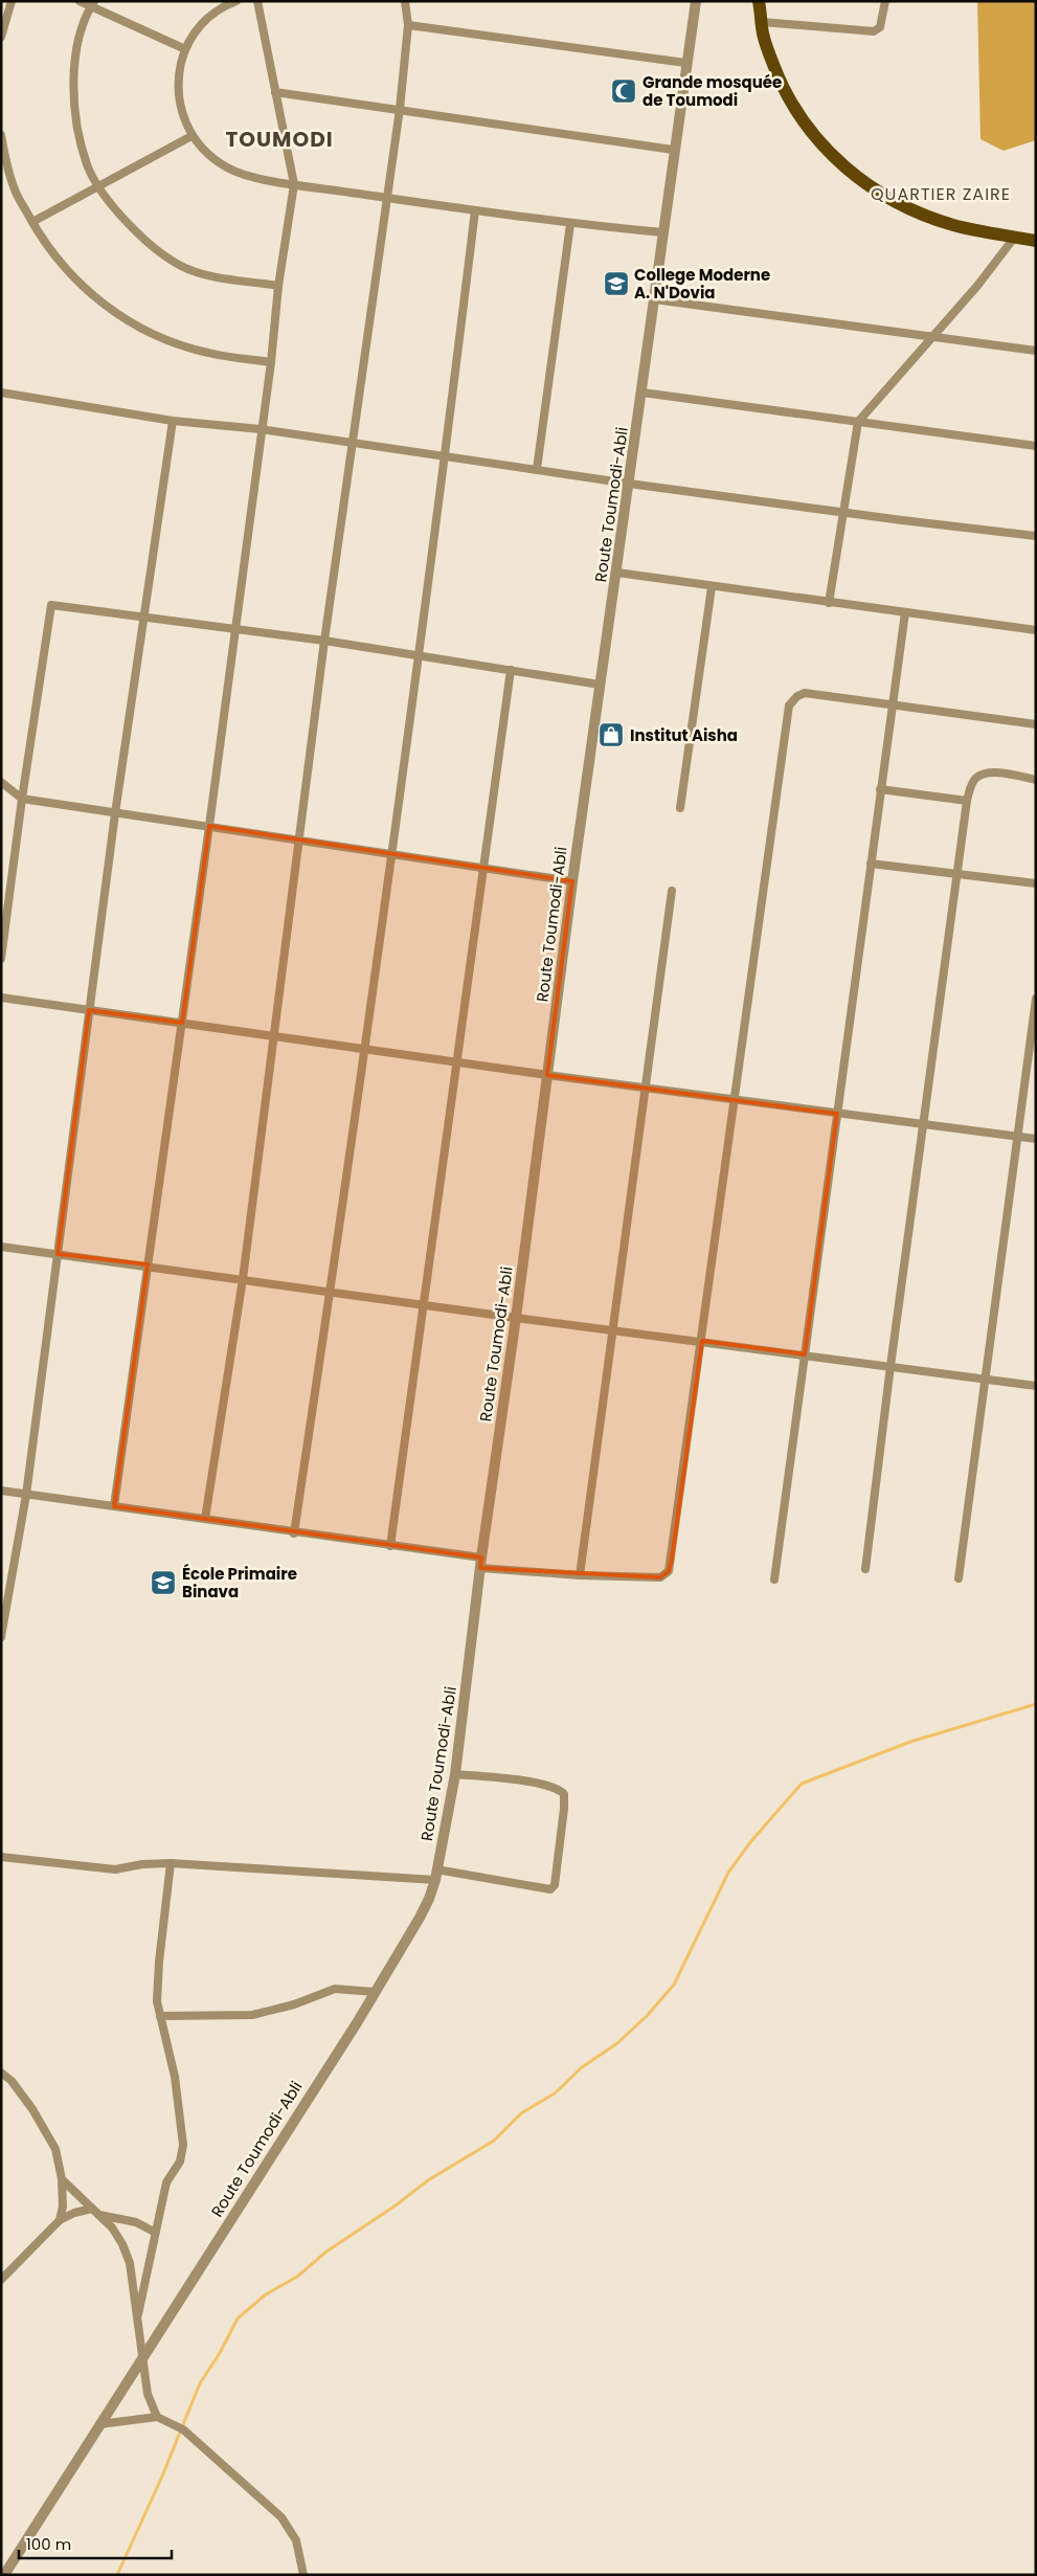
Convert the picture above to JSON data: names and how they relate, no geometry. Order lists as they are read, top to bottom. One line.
{"streets":{"street":["Route Toumodi-Abli"]},"districts":["TOUMODI","QUARTIER ZAIRE"],"places":{"mosque":["Grande mosquée de Toumodi"],"school or university":["College Moderne A. N'Dovia","École Primaire Binava"],"shop":["Institut Aisha"]},"scale_bar":"100 m"}
